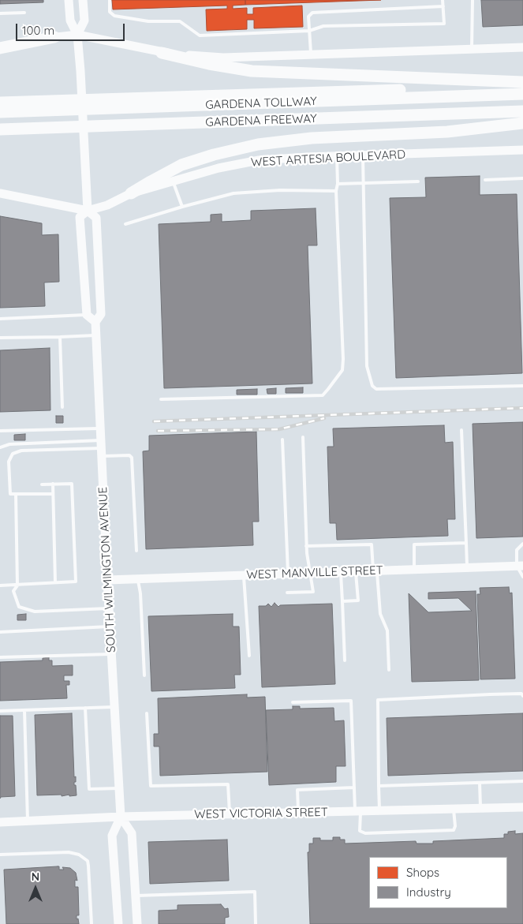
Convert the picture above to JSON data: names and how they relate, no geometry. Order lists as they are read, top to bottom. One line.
{"streets":{"highway":["GARDENA TOLLWAY","GARDENA FREEWAY"],"main road":["WEST ARTESIA BOULEVARD","SOUTH WILMINGTON AVENUE","WEST MANVILLE STREET","WEST VICTORIA STREET"]},"crossings":[["WEST ARTESIA BOULEVARD","SOUTH WILMINGTON AVENUE"],["SOUTH WILMINGTON AVENUE","WEST MANVILLE STREET"],["SOUTH WILMINGTON AVENUE","WEST VICTORIA STREET"]],"legend":["Shops","Industry"],"scale_bar":"100 m","north":"top"}
